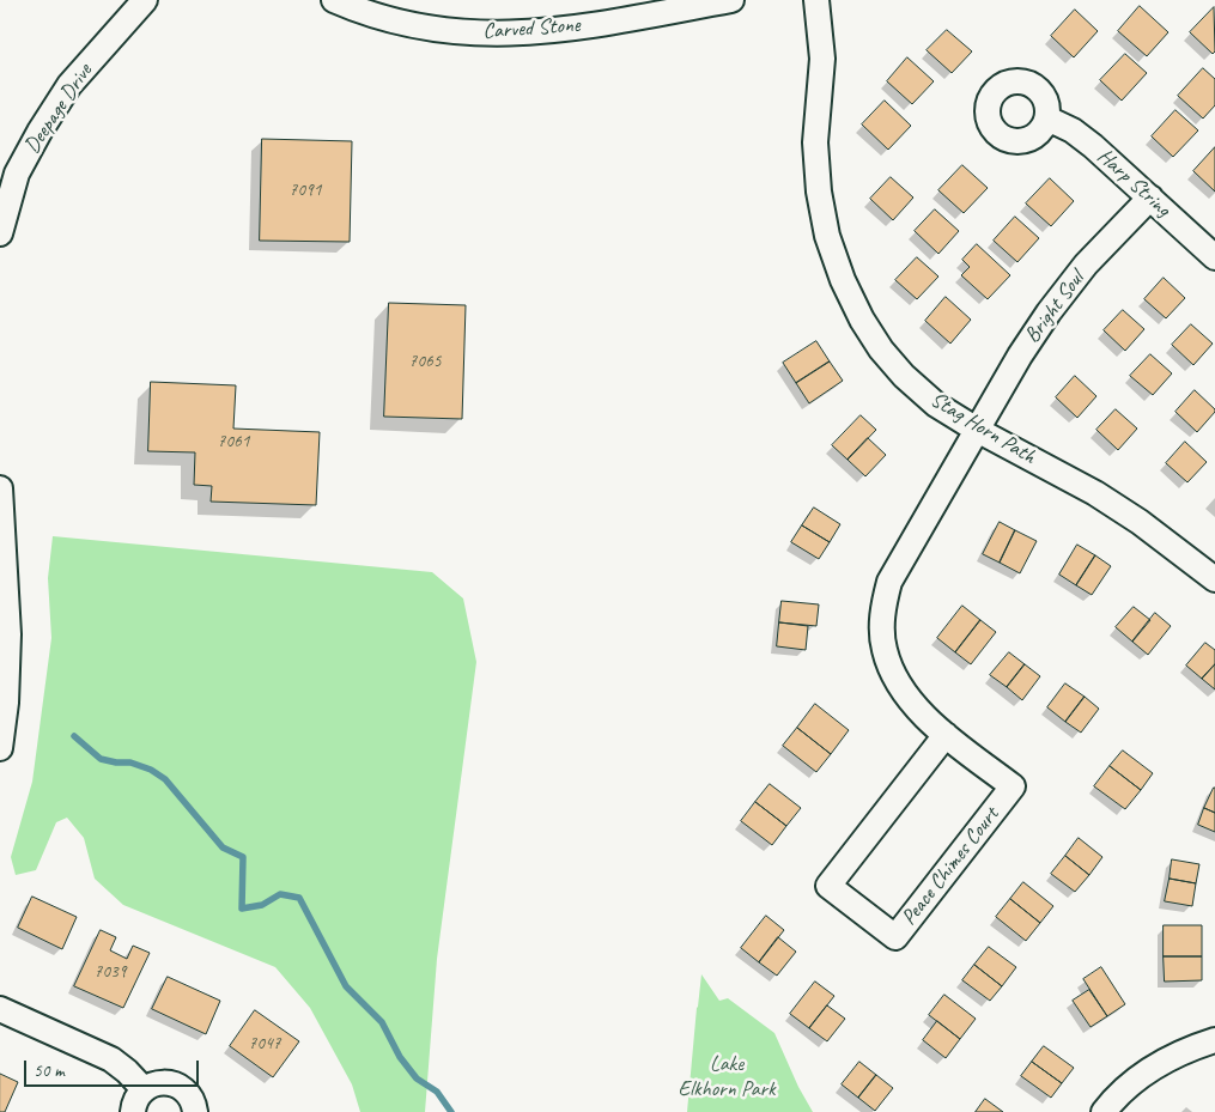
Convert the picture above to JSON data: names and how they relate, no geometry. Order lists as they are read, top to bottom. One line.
{"streets":{"street":["Carved Stone","Deepage Drive","Harp String","Bright Soul","Stag Horn Path","Peace Chimes Court"]},"crossings":[["Harp String","Bright Soul"],["Bright Soul","Stag Horn Path"],["Bright Soul","Peace Chimes Court"],["Stag Horn Path","Peace Chimes Court"]],"parks":["Lake Elkhorn Park"],"house_numbers":["7091","7065","7061","7039","7047"],"scale_bar":"50 m"}
